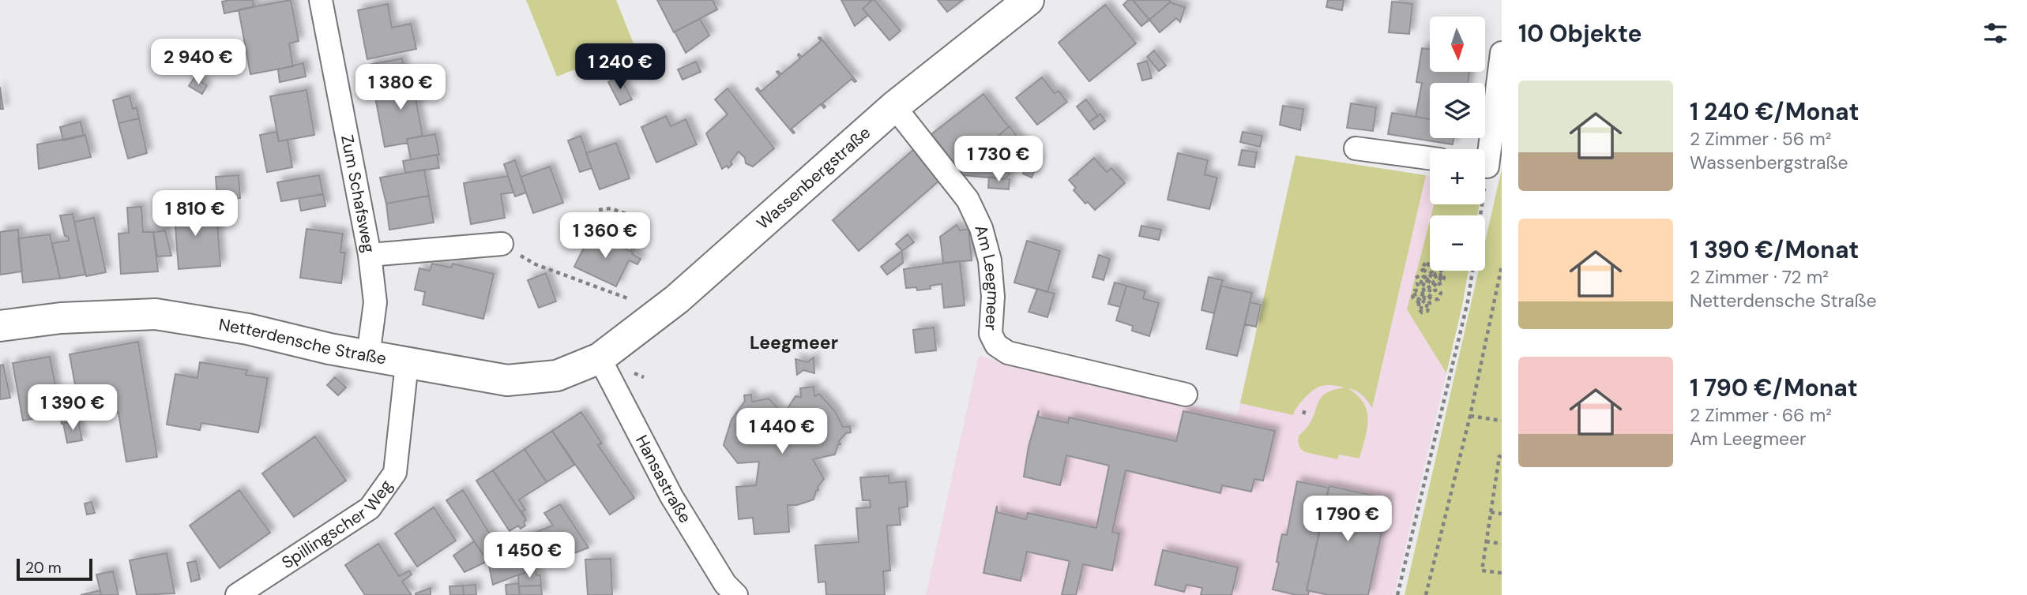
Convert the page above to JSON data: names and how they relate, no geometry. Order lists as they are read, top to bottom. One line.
{"streets":{"street":["Wassenbergstraße","Zum Schafsweg","Am Leegmeer","Netterdensche Straße","Hansastraße","Spillingscher Weg"]},"crossings":[["Wassenbergstraße","Am Leegmeer"],["Wassenbergstraße","Netterdensche Straße"],["Wassenbergstraße","Hansastraße"],["Zum Schafsweg","Netterdensche Straße"],["Netterdensche Straße","Hansastraße"],["Netterdensche Straße","Spillingscher Weg"]],"districts":["Leegmeer"],"scale_bar":"20 m","north":"bottom","page":{"heading":"10 Objekte","map_buttons":["+","−"],"price":["2 940 €","1 240 €","1 380 €","1 730 €","1 810 €","1 360 €","1 390 €","1 440 €","1 790 €","1 450 €"],"list":[{"name":"1 240 €/Monat","note":"2 Zimmer · 56 m² · Wassenbergstraße"},{"name":"1 390 €/Monat","note":"2 Zimmer · 72 m² · Netterdensche Straße"},{"name":"1 790 €/Monat","note":"2 Zimmer · 66 m² · Am Leegmeer"}],"scale":"20 m"}}
